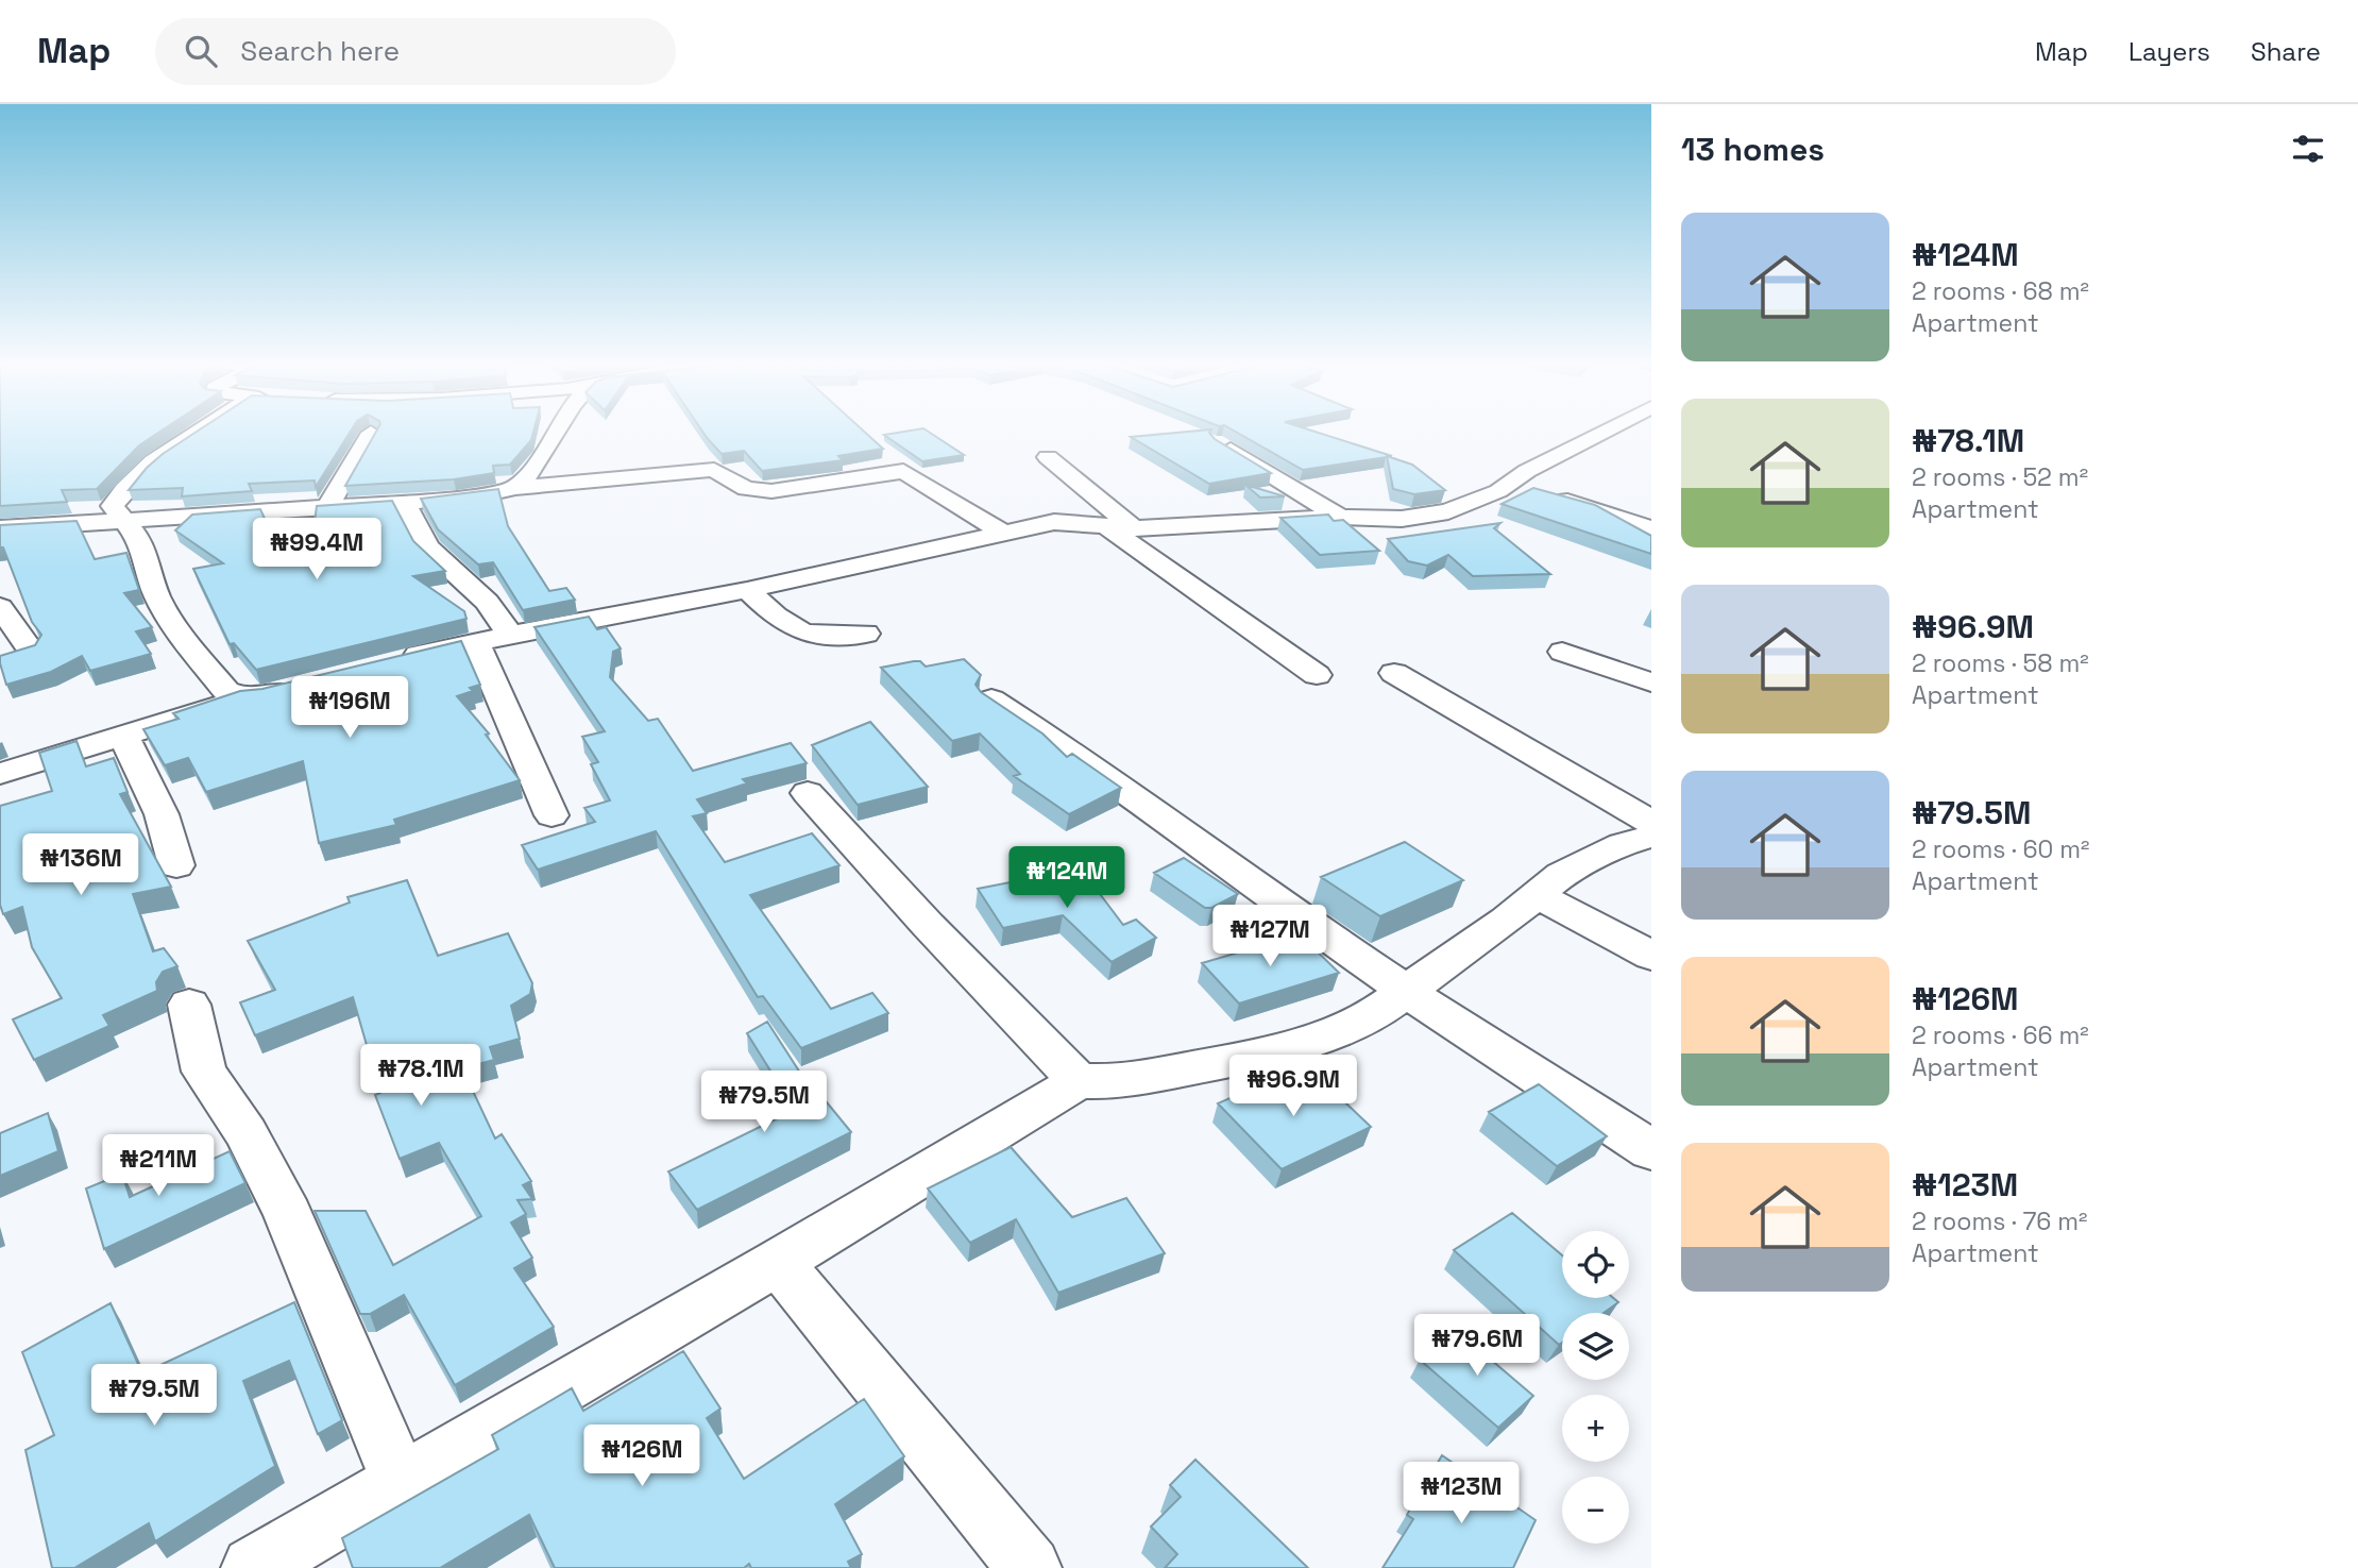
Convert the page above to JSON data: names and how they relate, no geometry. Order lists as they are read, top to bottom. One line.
{"page":{"header":"Map","search":"Search here","nav":["Map","Layers","Share"],"heading":"13 homes","list":[{"name":"₦124M","note":"2 rooms · 68 m² · Apartment"},{"name":"₦78.1M","note":"2 rooms · 52 m² · Apartment"},{"name":"₦96.9M","note":"2 rooms · 58 m² · Apartment"},{"name":"₦79.5M","note":"2 rooms · 60 m² · Apartment"},{"name":"₦126M","note":"2 rooms · 66 m² · Apartment"},{"name":"₦123M","note":"2 rooms · 76 m² · Apartment"}],"price":["₦99.4M","₦196M","₦136M","₦124M","₦127M","₦78.1M","₦96.9M","₦79.5M","₦211M","₦79.6M","₦79.5M","₦126M","₦123M"],"map_buttons":["+","−"]}}
